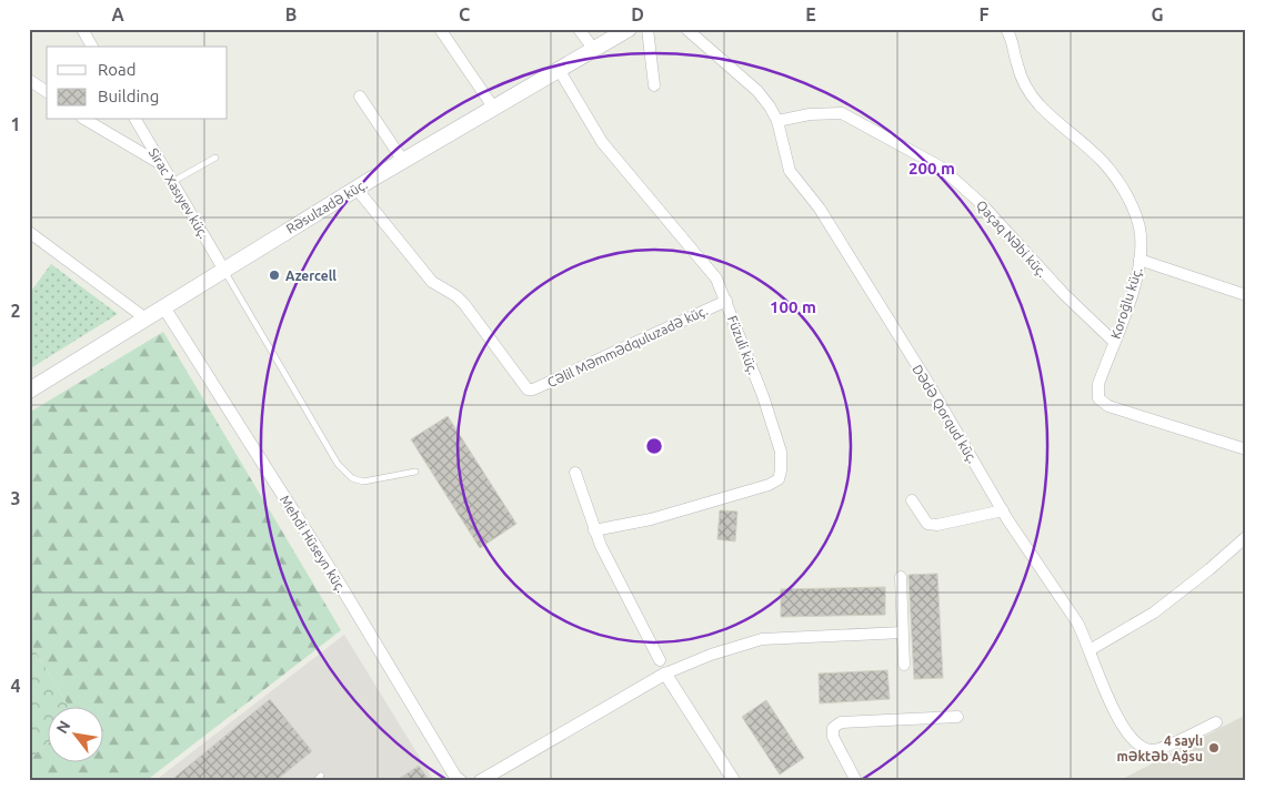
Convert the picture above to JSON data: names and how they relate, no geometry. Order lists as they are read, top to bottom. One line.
{"streets":{"main road":["Rəsulzadə küç."],"street":["Sirac Xasıyev küç.","Qaçaq Nəbi küç.","Koroğlu küç.","Füzuli küç.","Cəlil Məmmədquluzadə küç.","Dədə Qorqud küç.","Mehdi Hüseyn küç."]},"crossings":[["Sirac Xasıyev küç.","Rəsulzadə küç."],["Rəsulzadə küç.","Füzuli küç."],["Rəsulzadə küç.","Cəlil Məmmədquluzadə küç."],["Rəsulzadə küç.","Mehdi Hüseyn küç."],["Qaçaq Nəbi küç.","Koroğlu küç."],["Qaçaq Nəbi küç.","Dədə Qorqud küç."],["Füzuli küç.","Cəlil Məmmədquluzadə küç."]],"places":["Azercell","4 saylı məktəb Ağsu"],"legend":["Road","Building"],"north":"top left","grid":{"columns":["A","B","C","D","E","F","G"],"rows":["1","2","3","4"]},"rings":["200 m","100 m"]}
